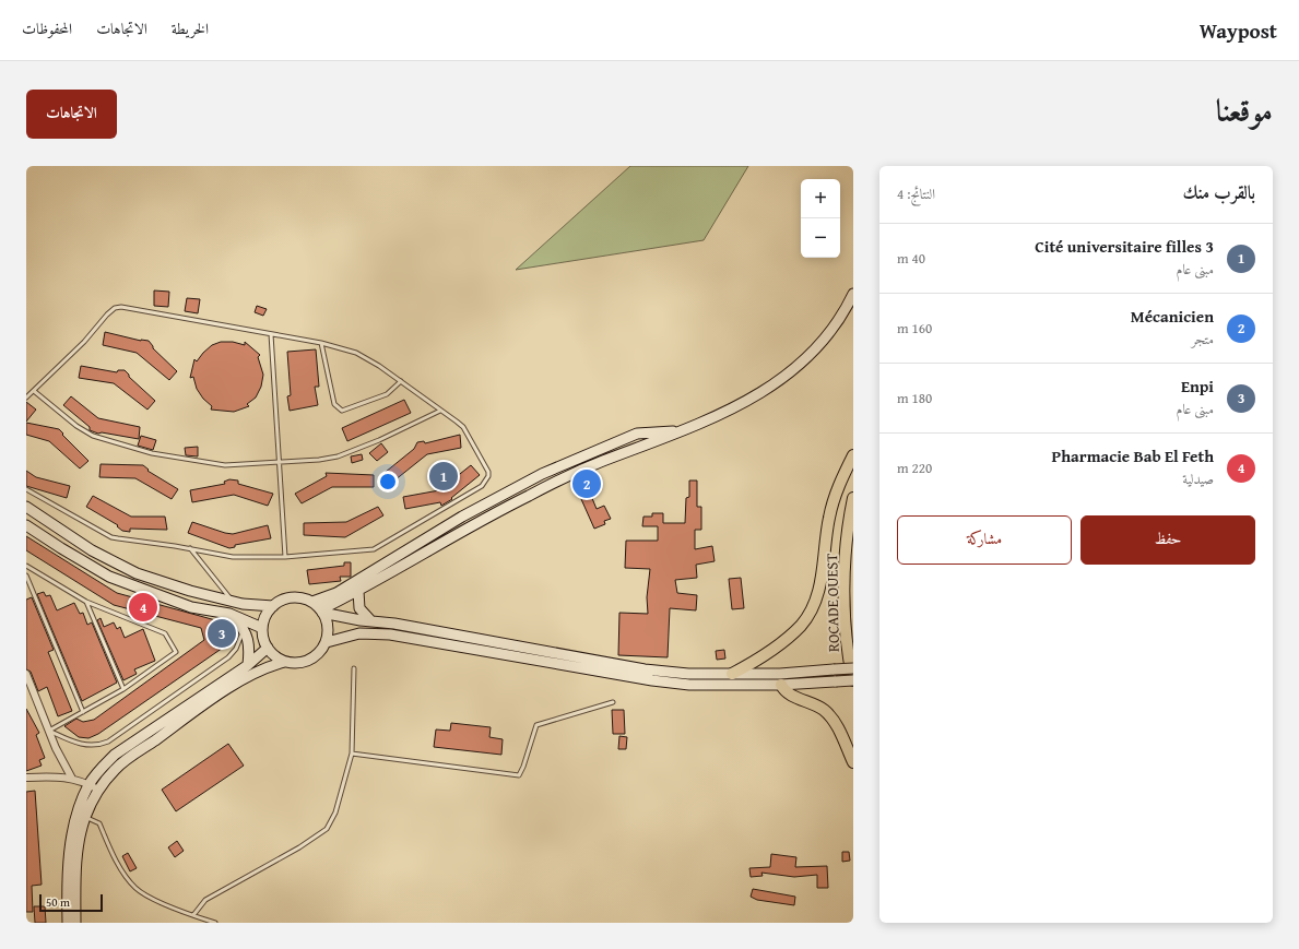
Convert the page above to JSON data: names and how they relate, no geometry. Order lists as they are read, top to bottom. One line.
{"streets":{"highway":["ROCADE OUEST"]},"scale_bar":"50 m","page":{"header":"Waypost","nav":["الخريطة","الاتجاهات","المحفوظات"],"title":"موقعنا","buttons":["الاتجاهات",["حفظ","مشاركة"]],"heading":["بالقرب منك","النتائج: 4"],"map_buttons":["+","−"],"list":[{"mark":"1","name":"Cité universitaire filles 3","note":"مبنى عام","value":"40 m"},{"mark":"2","name":"Mécanicien","note":"متجر","value":"160 m"},{"mark":"3","name":"Enpi","note":"مبنى عام","value":"180 m"},{"mark":"4","name":"Pharmacie Bab El Feth","note":"صيدلية","value":"220 m"}],"pins":["1","2","4","3"],"scale":"50 m"}}
